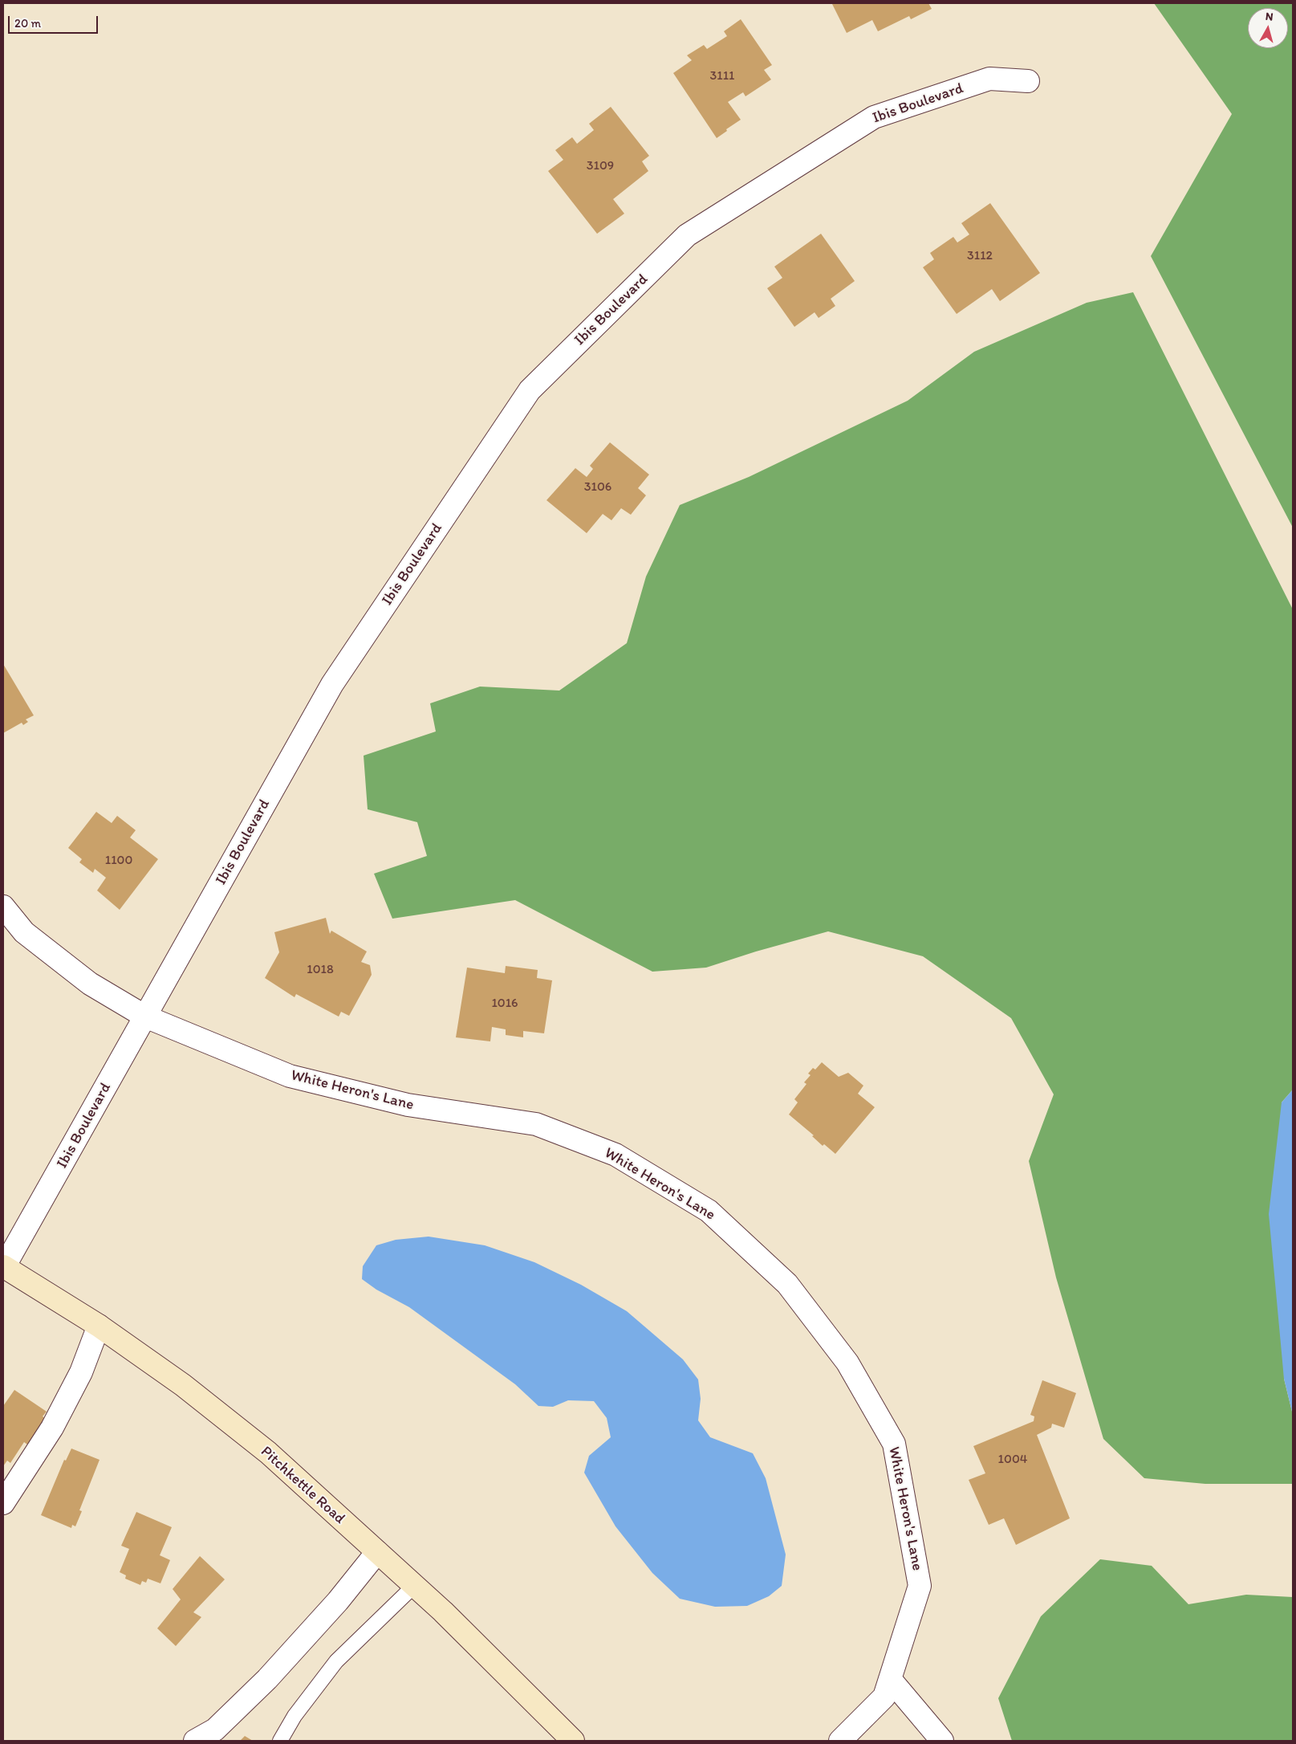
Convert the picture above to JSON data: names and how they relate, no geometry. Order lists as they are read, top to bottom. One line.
{"streets":{"main road":["Pitchkettle Road"],"street":["Ibis Boulevard","White Heron's Lane"]},"crossings":[["Ibis Boulevard","White Heron's Lane"],["Ibis Boulevard","Pitchkettle Road"]],"house_numbers":["3111","3109","3112","3106","1100","1018","1016","1004"],"scale_bar":"20 m","north":"top"}
